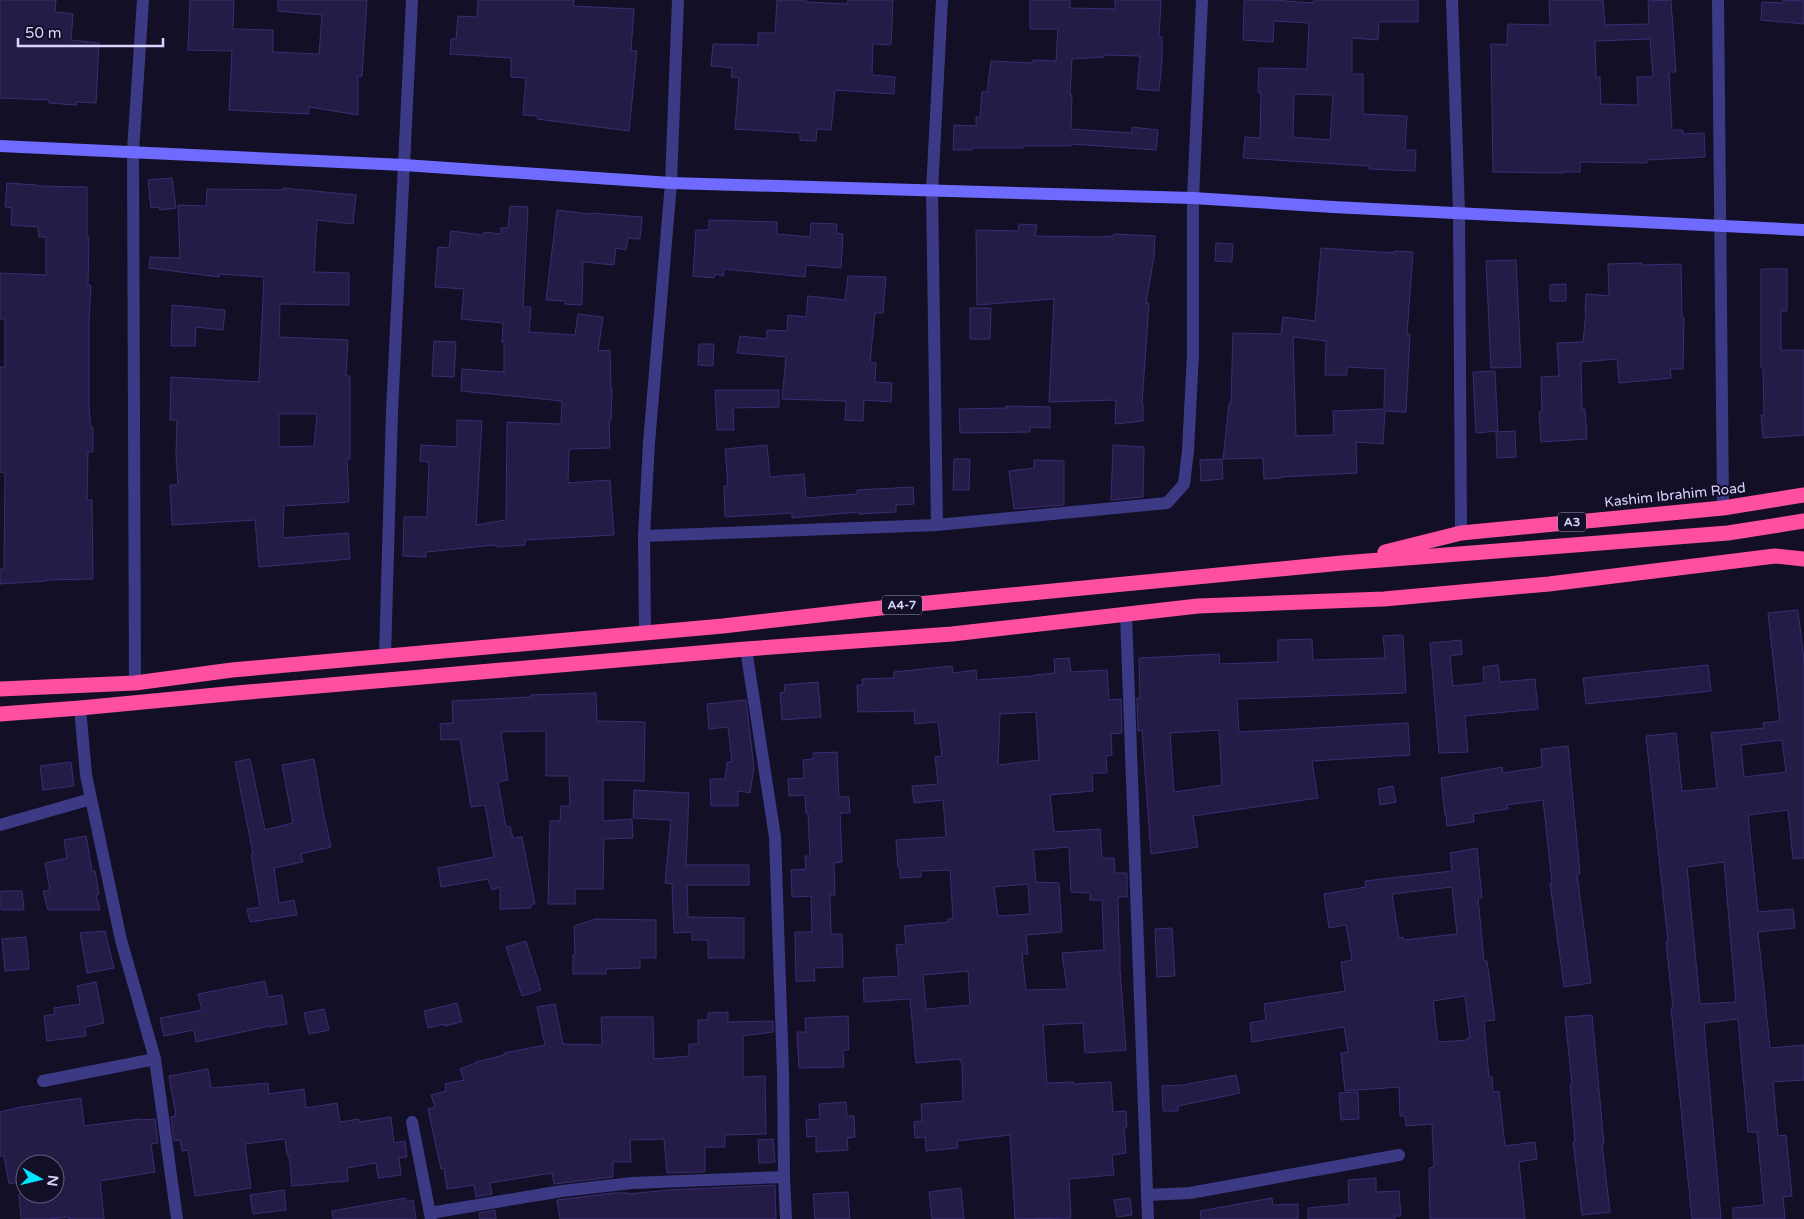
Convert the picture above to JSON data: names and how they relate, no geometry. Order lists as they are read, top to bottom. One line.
{"streets":{"highway":["Kashim Ibrahim Road","A3","A4-7"]},"crossings":[["Kashim Ibrahim Road","A4-7"]],"scale_bar":"50 m","north":"right"}
